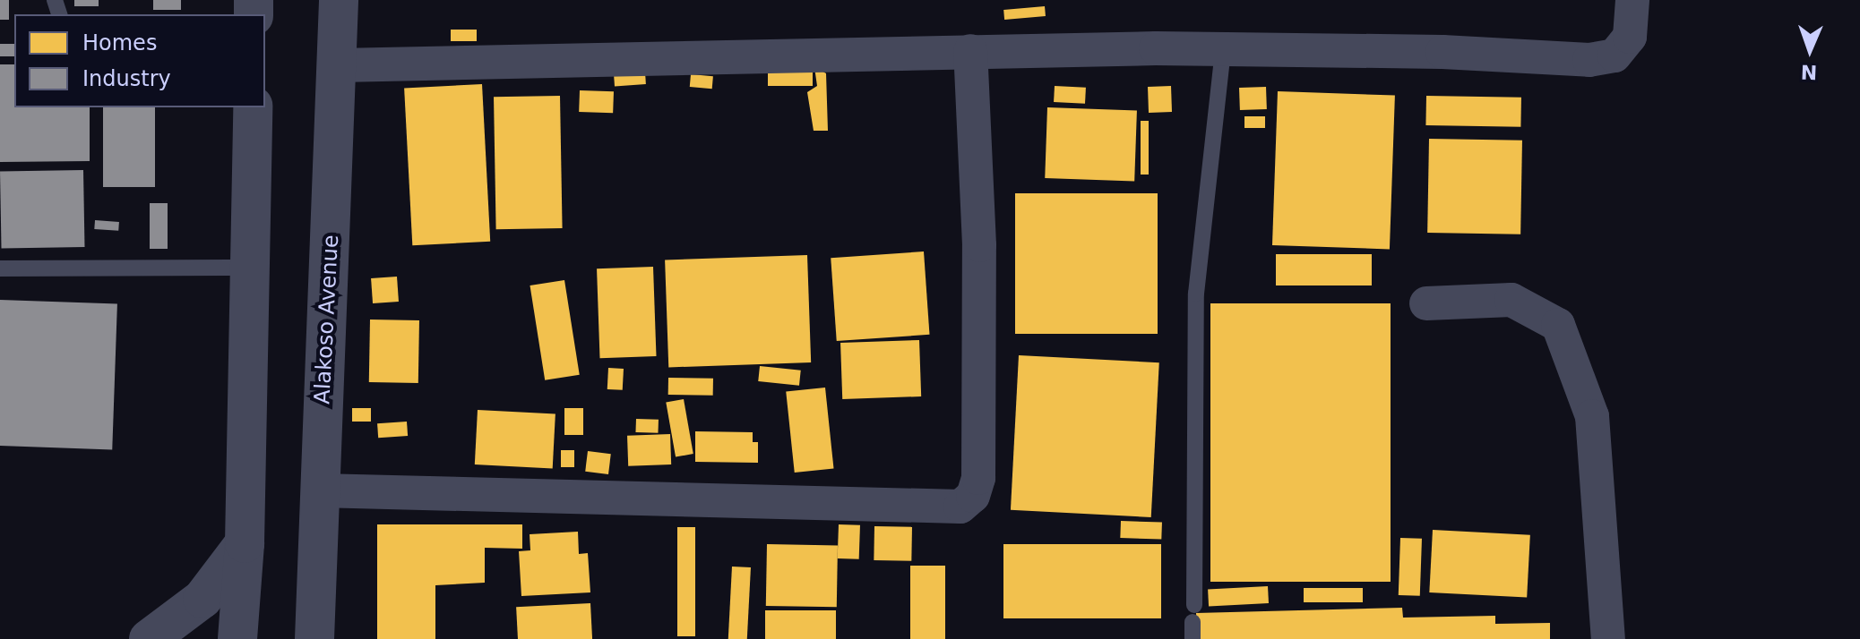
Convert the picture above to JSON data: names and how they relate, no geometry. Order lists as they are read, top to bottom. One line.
{"streets":{"street":["Alakoso Avenue"]},"legend":["Homes","Industry"],"north":"bottom"}
